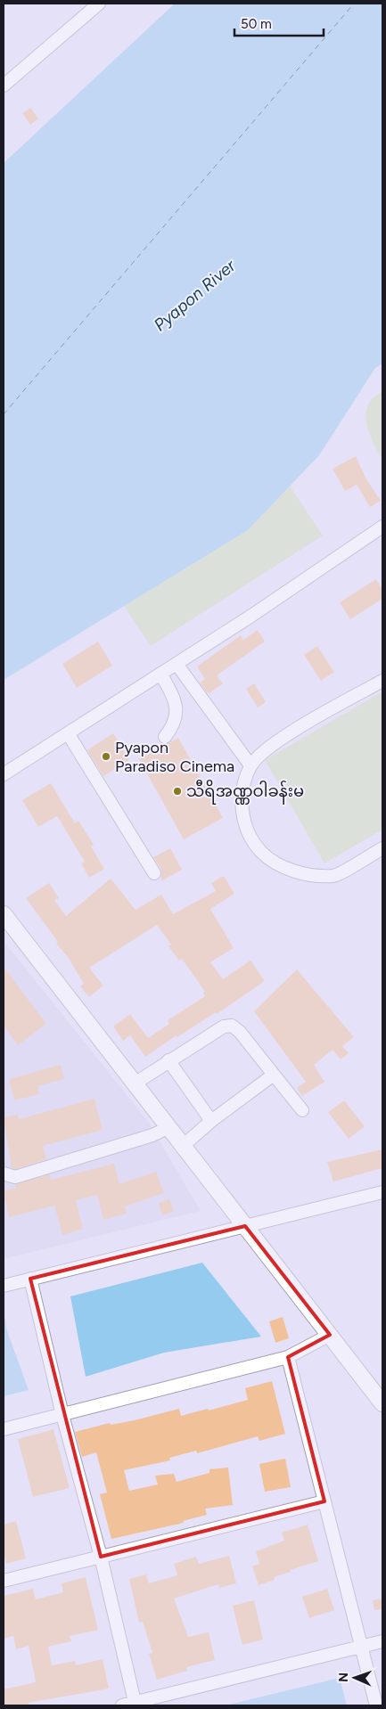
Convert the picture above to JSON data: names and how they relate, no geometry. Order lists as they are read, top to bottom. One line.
{"water":["Pyapon River"],"places":["Pyapon Paradiso Cinema","သီရိအဏ္ဏဝါခန်းမ"],"scale_bar":"50 m","north":"left"}
